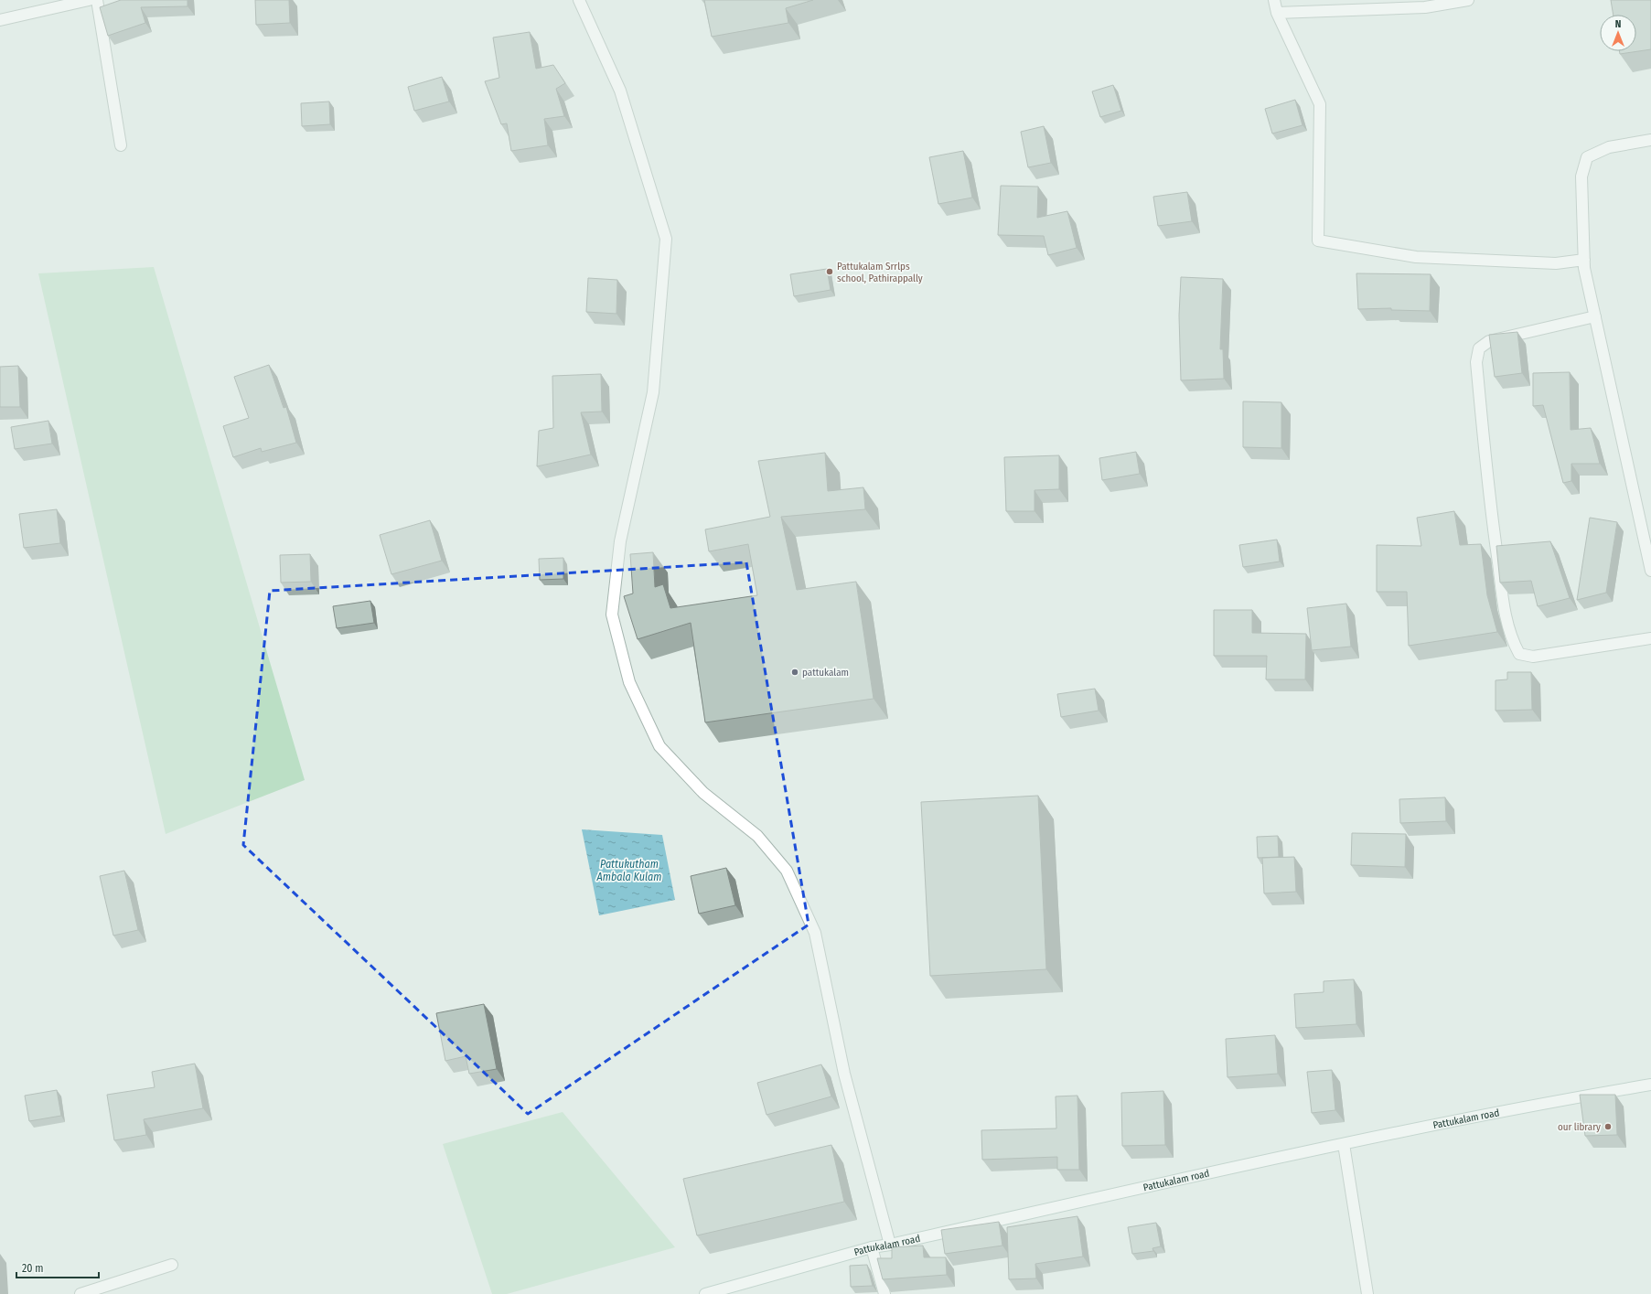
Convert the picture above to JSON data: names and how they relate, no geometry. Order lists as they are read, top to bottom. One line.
{"streets":{"street":["Pattukalam road"]},"water":["Pattukutham Ambala Kulam"],"places":["Pattukalam Srrlps school, Pathirappally","pattukalam","our library"],"scale_bar":"20 m","north":"top"}
